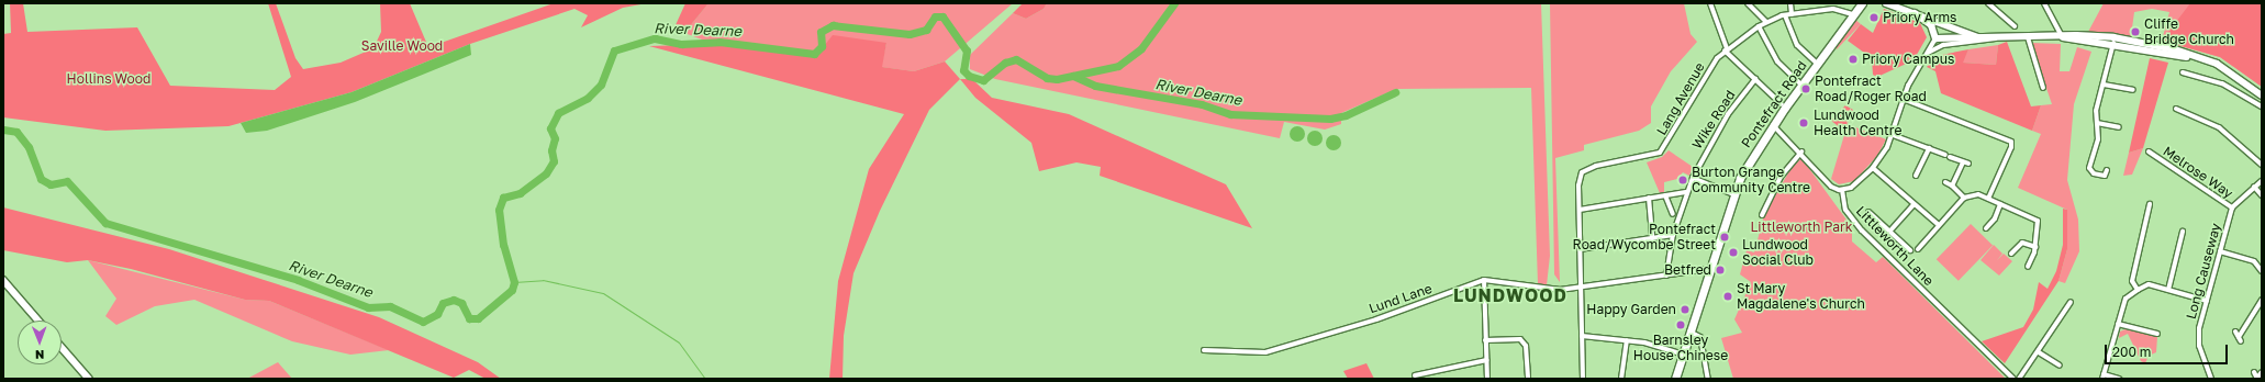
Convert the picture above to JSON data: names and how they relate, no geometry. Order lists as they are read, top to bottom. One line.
{"streets":{"highway":["Pontefract Road"],"street":["Lang Avenue","Wike Road","Melrose Way","Littleworth Lane","Long Causeway","Lund Lane"]},"crossings":[["Lang Avenue","Pontefract Road"],["Lang Avenue","Lund Lane"],["Pontefract Road","Lund Lane"],["Wike Road","Lund Lane"],["Melrose Way","Long Causeway"]],"districts":["LUNDWOOD"],"water":["River Dearne"],"parks":["Saville Wood","Hollins Wood","Littleworth Park"],"places":["Priory Arms","Cliffe Bridge Church","Priory Campus","Pontefract Road/Roger Road","Lundwood Health Centre","Burton Grange Community Centre","Pontefract Road/Wycombe Street","Lundwood Social Club","Betfred","St Mary Magdalene's Church","Happy Garden","Barnsley House Chinese"],"scale_bar":"200 m","north":"bottom"}
